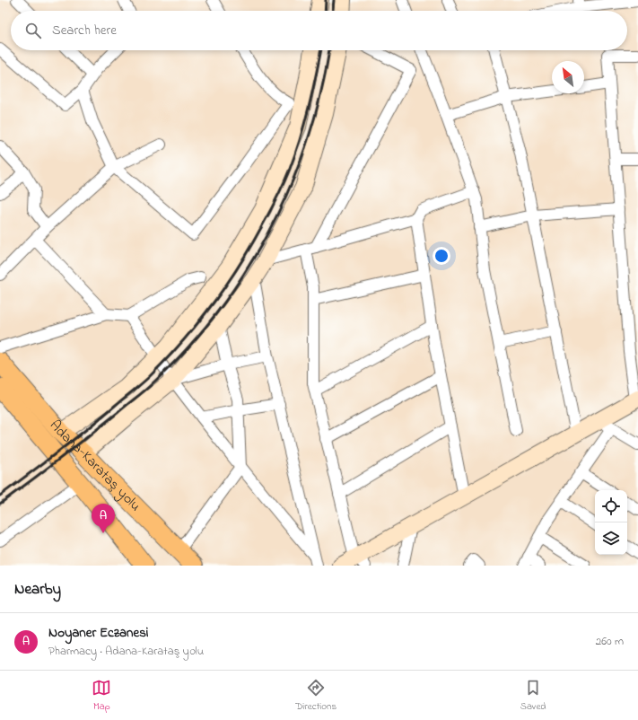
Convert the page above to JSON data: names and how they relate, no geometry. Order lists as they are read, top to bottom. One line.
{"streets":{"main road":["Adana-Karataş yolu"]},"north":"top left","page":{"search":"Search here","pins":"A","heading":"Nearby","list":[{"mark":"A","name":"Noyaner Eczanesi","note":"Pharmacy · Adana-Karataş yolu","value":"260 m"}],"nav":["Map","Directions","Saved"]}}
